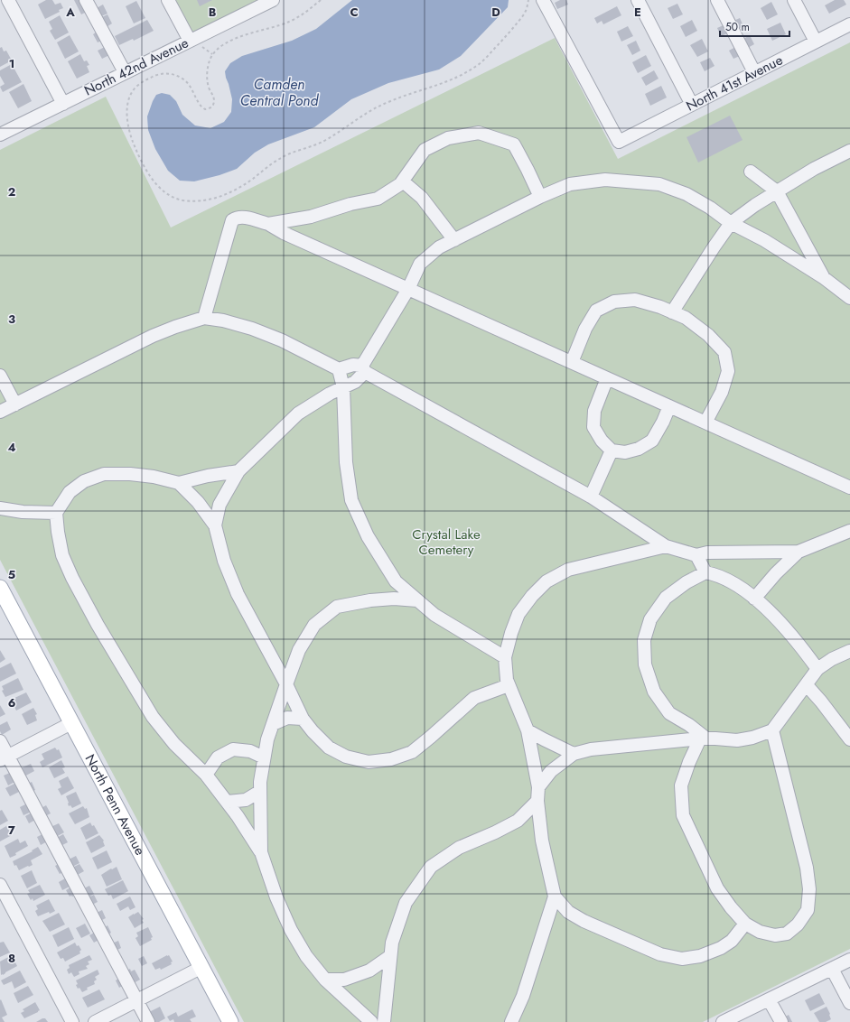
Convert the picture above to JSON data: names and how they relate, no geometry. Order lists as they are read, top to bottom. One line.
{"streets":{"main road":["North Penn Avenue"],"street":["North 42nd Avenue","North 41st Avenue"]},"water":["Camden Central Pond"],"parks":["Crystal Lake Cemetery"],"scale_bar":"50 m","grid":{"columns":["A","B","C","D","E"],"rows":["1","2","3","4","5","6","7","8"]}}
